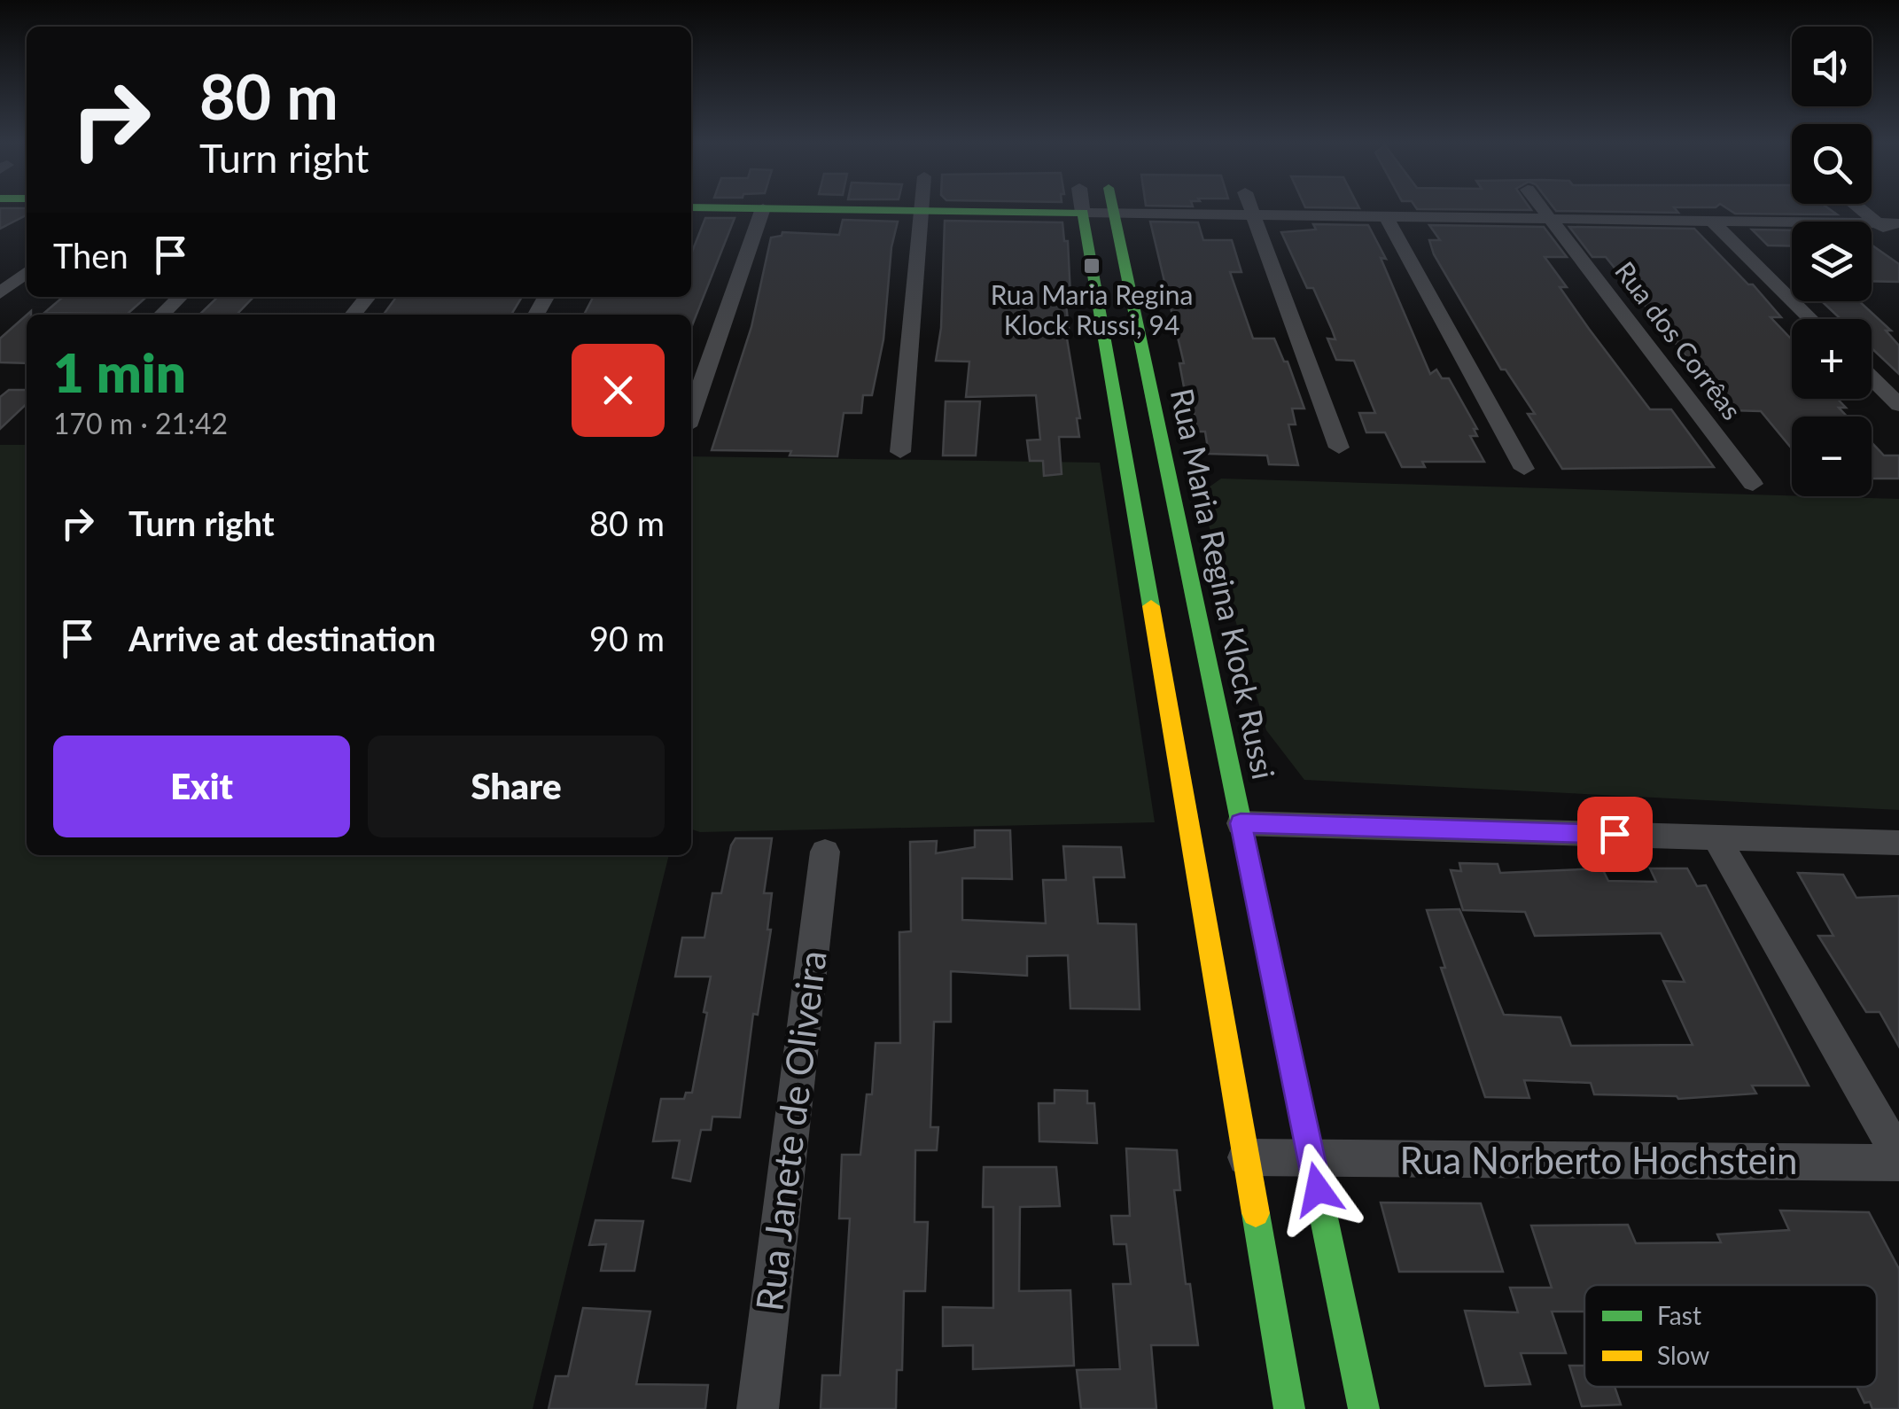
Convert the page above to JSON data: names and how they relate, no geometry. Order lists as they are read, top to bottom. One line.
{"streets":{"street":["Rua dos Corrêas","Rua Maria Regina Klock Russi","Rua Janete de Oliveira","Rua Norberto Hochstein"]},"crossings":[["Rua Maria Regina Klock Russi","Rua Norberto Hochstein"]],"places":{"transit":["Rua Maria Regina Klock Russi, 94"]},"legend":["Fast","Slow"],"page":{"map_buttons":["+","−"],"turn":["80 m","Turn right"],"then":"Then","heading":["1 min","170 m · 21:42"],"list":[{"name":"Turn right","value":"80 m"},{"name":"Arrive at destination","value":"90 m"}],"buttons":["Exit","Share"]}}
